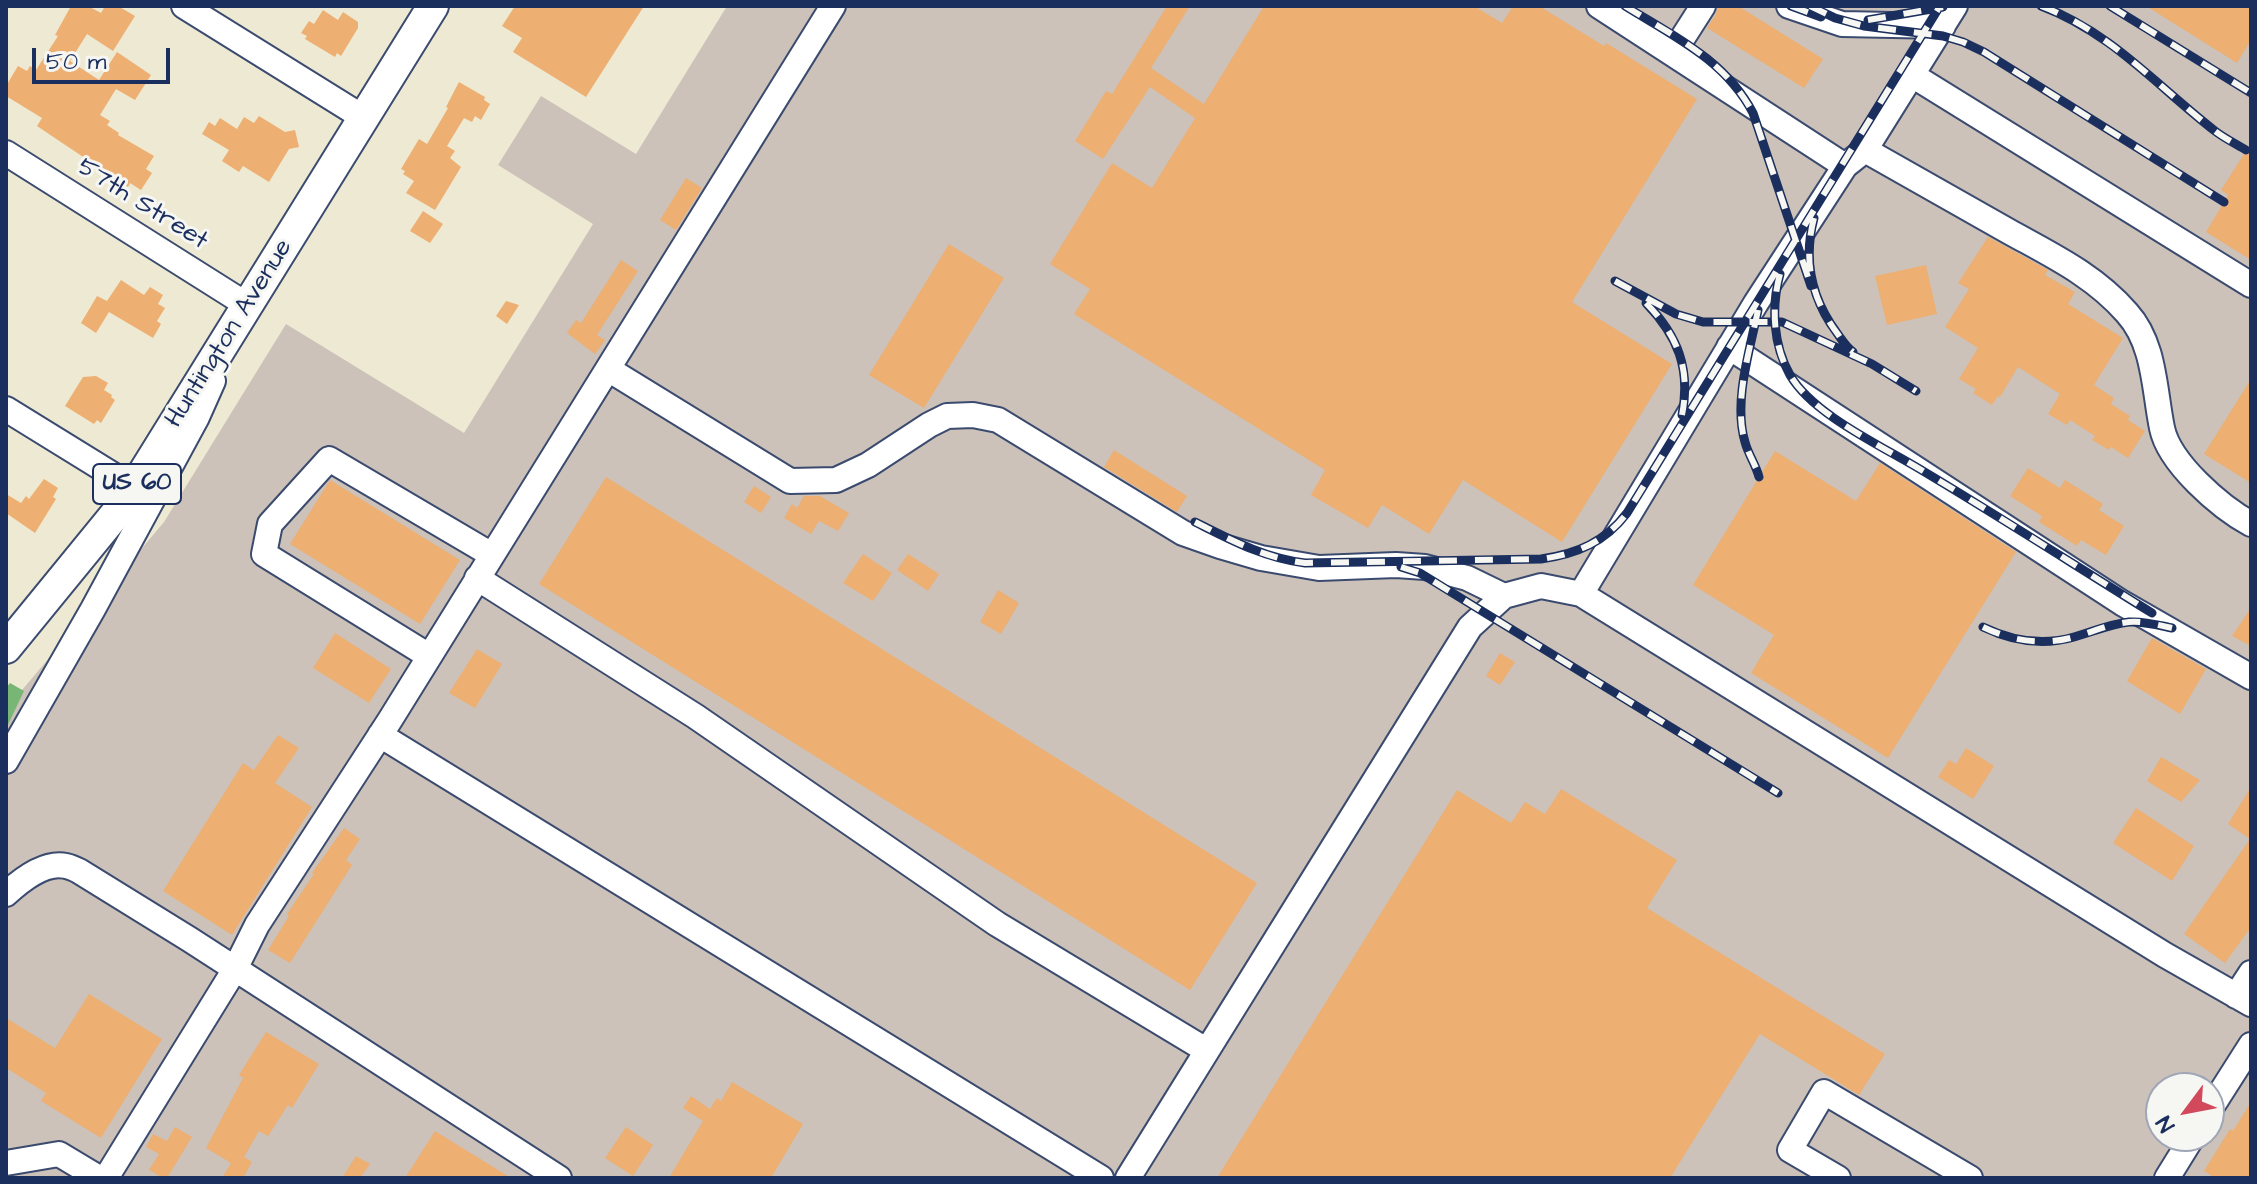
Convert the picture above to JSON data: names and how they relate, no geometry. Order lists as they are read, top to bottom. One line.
{"streets":{"main road":["Huntington Avenue","US 60"],"street":["57th Street"]},"crossings":[["57th Street","Huntington Avenue"]],"scale_bar":"50 m","north":"bottom left"}
